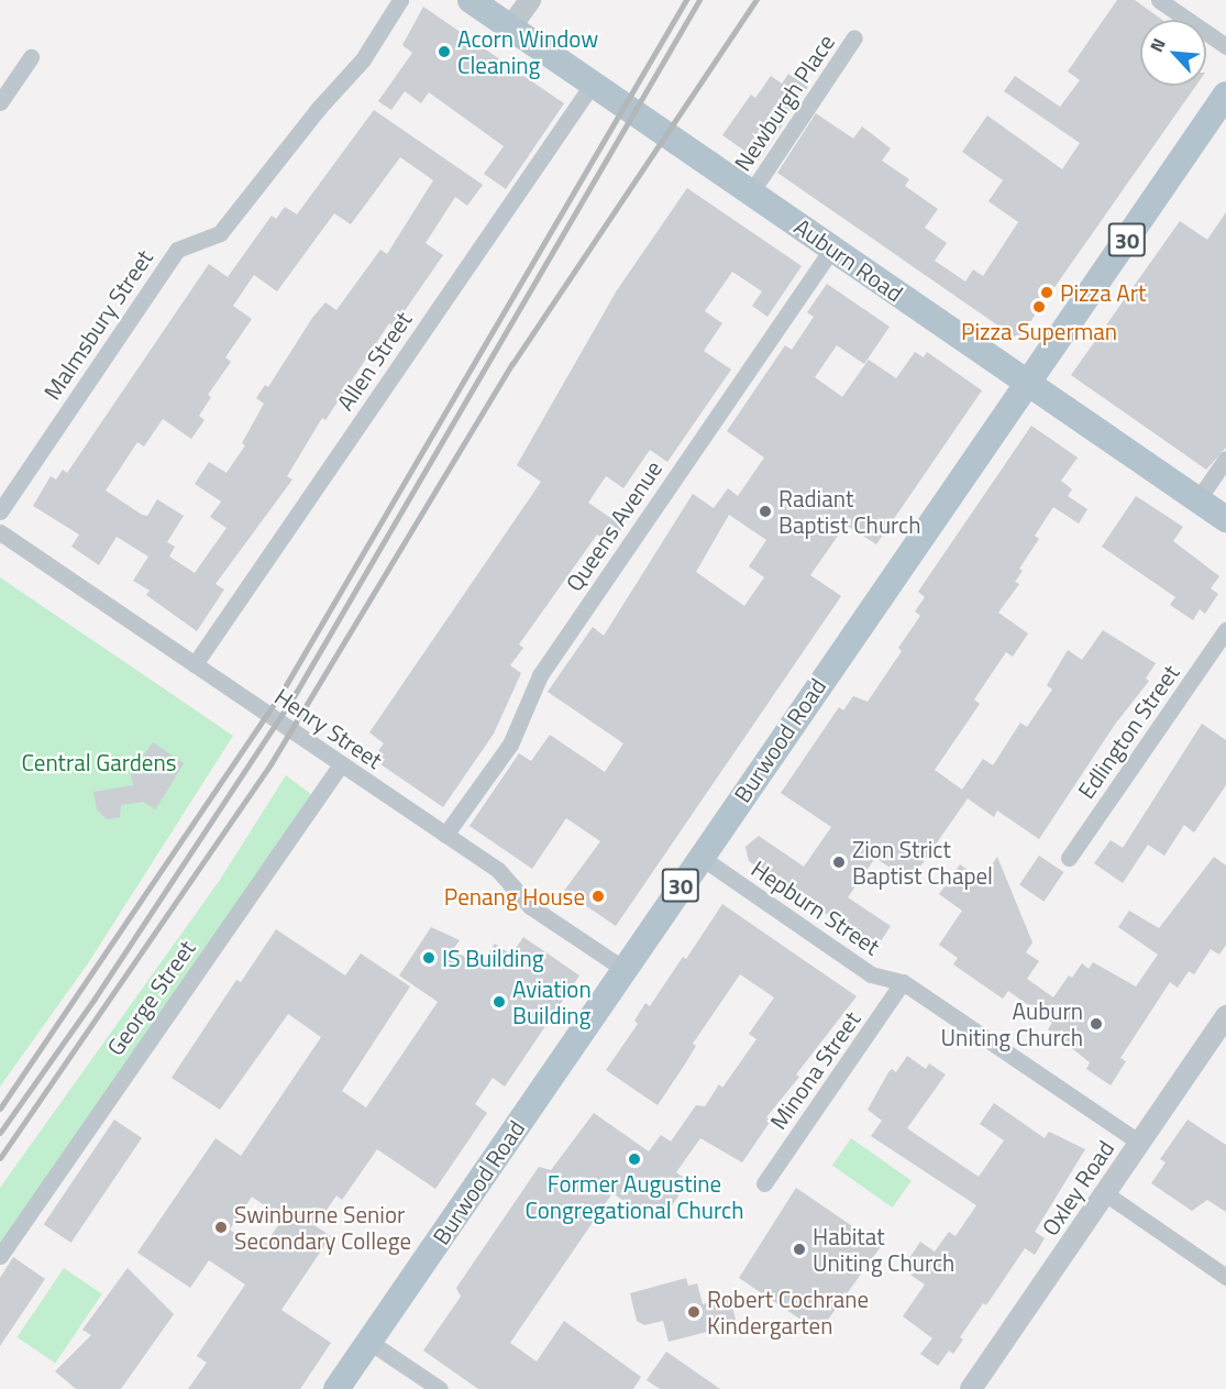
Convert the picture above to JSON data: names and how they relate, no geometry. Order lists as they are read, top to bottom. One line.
{"streets":{"main road":["30","Auburn Road","Burwood Road"],"street":["Newburgh Place","Malmsbury Street","Allen Street","Queens Avenue","Henry Street","Edlington Street","Hepburn Street","George Street","Minona Street","Oxley Road"]},"crossings":[["Newburgh Place","Auburn Road"],["Auburn Road","Allen Street"],["Auburn Road","Queens Avenue"],["Auburn Road","Burwood Road"],["Allen Street","Henry Street"],["Queens Avenue","Henry Street"],["Henry Street","Burwood Road"],["Henry Street","George Street"],["Burwood Road","Hepburn Street"],["Hepburn Street","Minona Street"],["Hepburn Street","Oxley Road"]],"parks":["Central Gardens"],"places":["Acorn Window Cleaning","Pizza Art","Pizza Superman","Radiant Baptist Church","Zion Strict Baptist Chapel","Penang House","IS Building","Aviation Building","Auburn Uniting Church","Former Augustine Congregational Church","Swinburne Senior Secondary College","Habitat Uniting Church","Robert Cochrane Kindergarten"],"north":"top left"}
